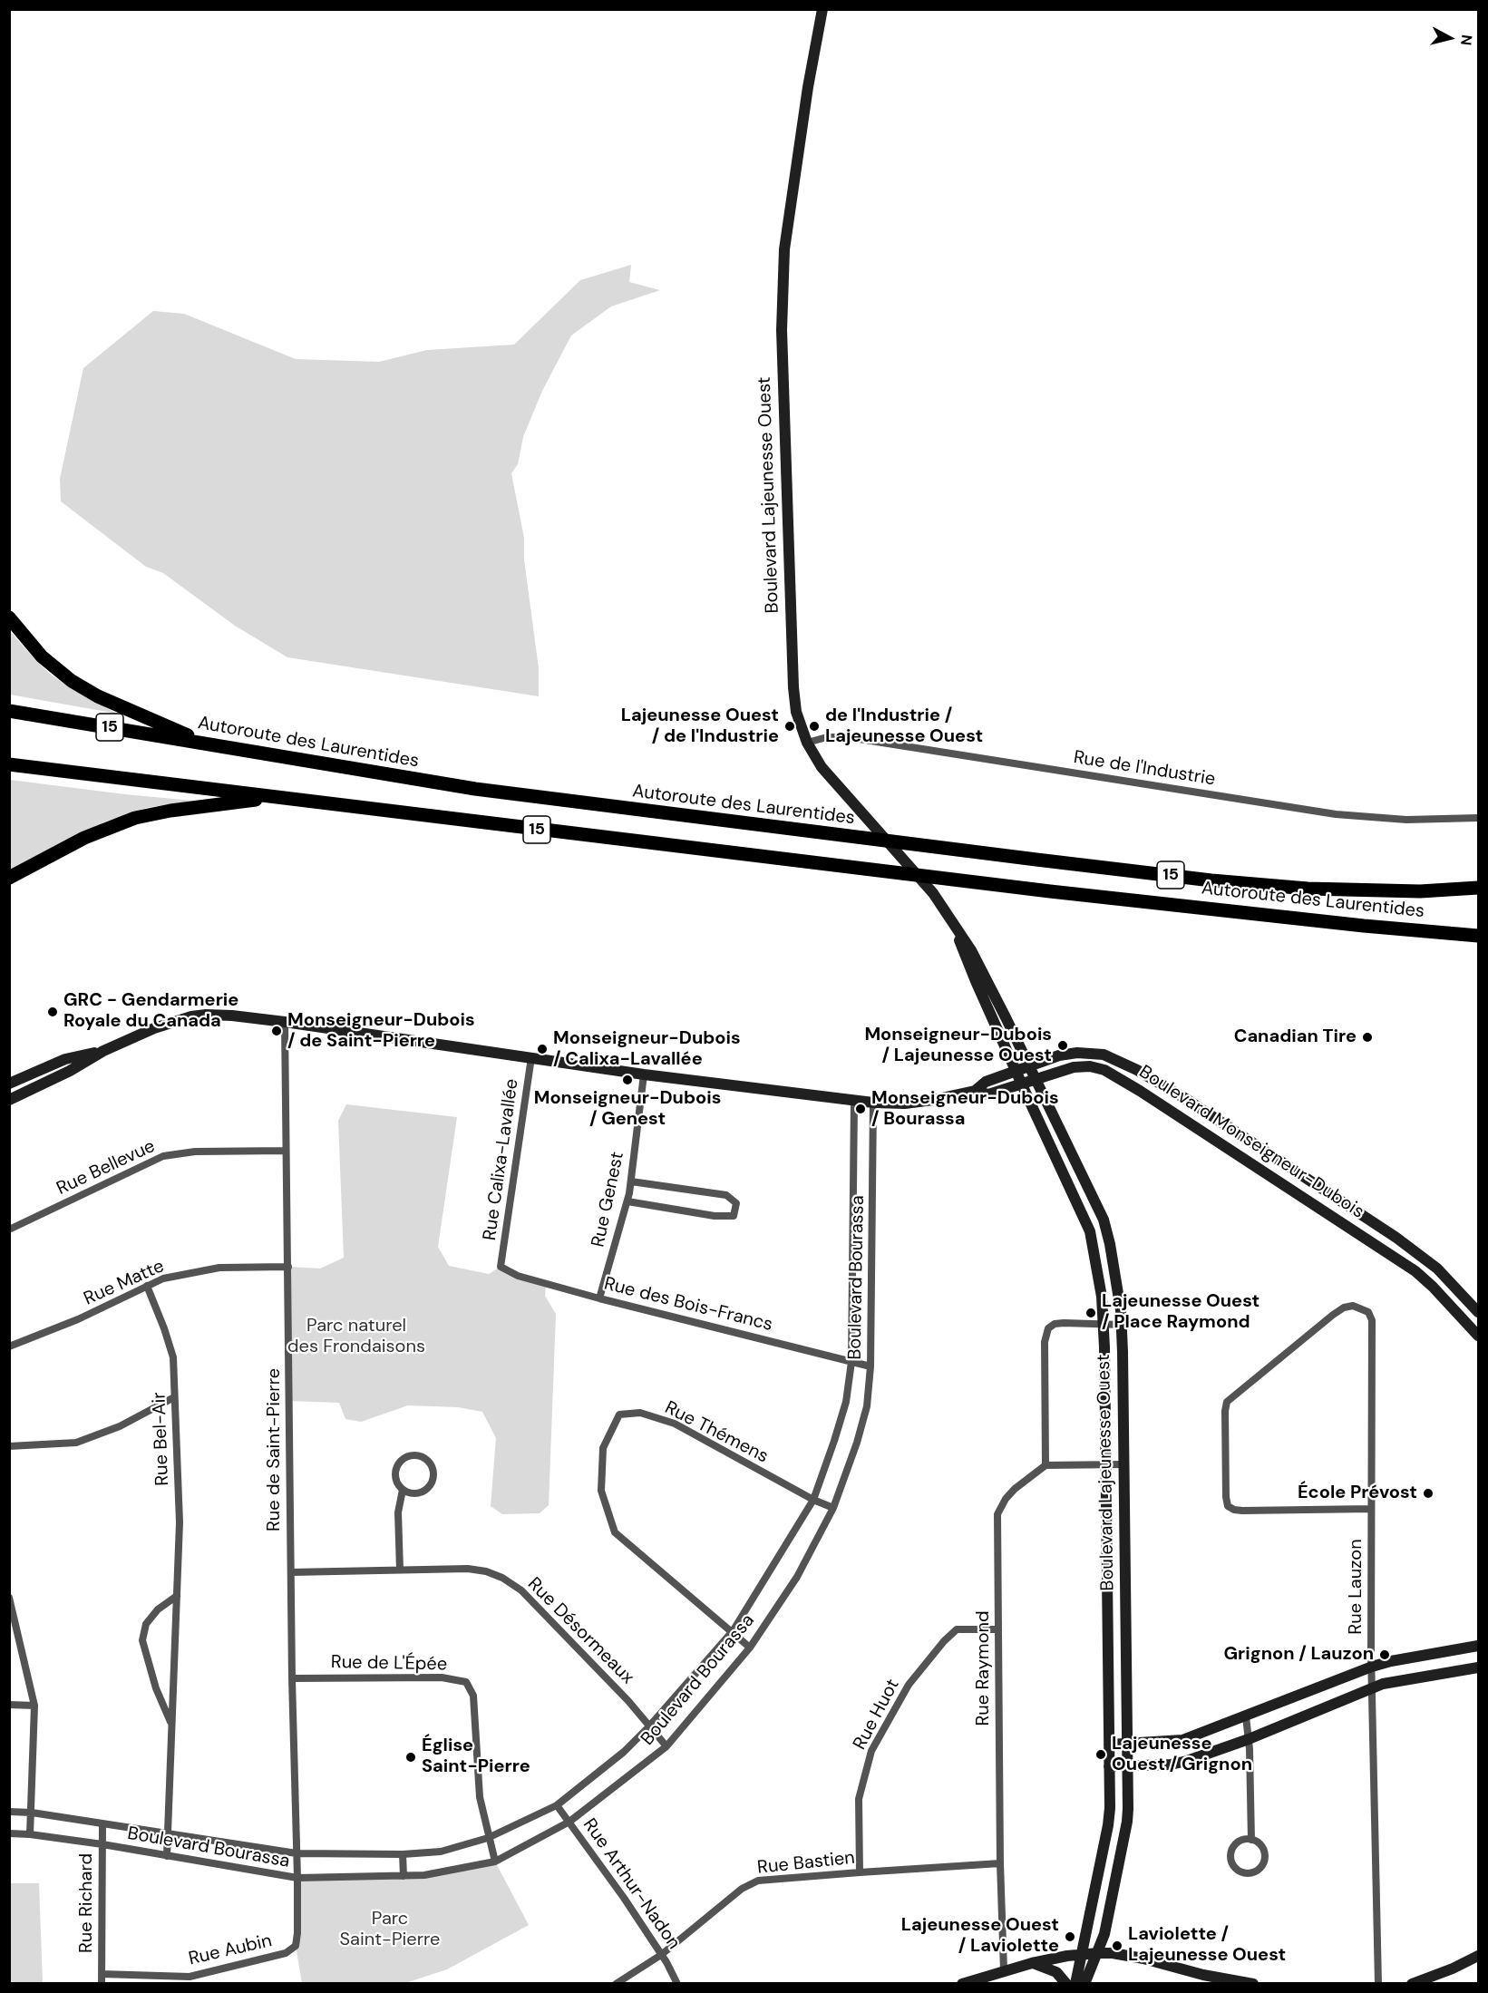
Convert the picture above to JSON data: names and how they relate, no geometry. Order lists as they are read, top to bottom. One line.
{"streets":{"highway":["15","Autoroute des Laurentides"],"street":["Boulevard Lajeunesse Ouest","Rue de l'Industrie","Boulevard Monseigneur-Dubois","Rue Calixa-Lavallée","Rue Bellevue","Rue Genest","Boulevard Bourassa","Rue Matte","Rue des Bois-Francs","Rue Thémens","Rue Bel-Air","Rue de Saint-Pierre","Rue Lauzon","Rue Désormeaux","Rue de L'Épée","Rue Raymond","Rue Huot","Rue Bastien","Rue Arthur-Nadon","Rue Richard","Rue Aubin"]},"crossings":[["Boulevard Lajeunesse Ouest","Rue de l'Industrie"],["Boulevard Lajeunesse Ouest","Boulevard Monseigneur-Dubois"],["Boulevard Monseigneur-Dubois","Rue Calixa-Lavallée"],["Boulevard Monseigneur-Dubois","Rue Genest"],["Boulevard Monseigneur-Dubois","Boulevard Bourassa"],["Boulevard Monseigneur-Dubois","Rue de Saint-Pierre"],["Rue Calixa-Lavallée","Rue des Bois-Francs"],["Rue Bellevue","Rue de Saint-Pierre"],["Rue Genest","Rue des Bois-Francs"],["Boulevard Bourassa","Rue des Bois-Francs"],["Boulevard Bourassa","Rue Thémens"],["Boulevard Bourassa","Rue Bel-Air"],["Boulevard Bourassa","Rue de Saint-Pierre"],["Boulevard Bourassa","Rue Désormeaux"],["Boulevard Bourassa","Rue de L'Épée"],["Boulevard Bourassa","Rue Arthur-Nadon"],["Boulevard Bourassa","Rue Richard"],["Boulevard Bourassa","Rue Aubin"],["Rue Matte","Rue Bel-Air"],["Rue Matte","Rue de Saint-Pierre"],["Rue de Saint-Pierre","Rue Désormeaux"],["Rue de Saint-Pierre","Rue de L'Épée"],["Rue de Saint-Pierre","Rue Aubin"],["Rue Raymond","Rue Huot"],["Rue Raymond","Rue Bastien"],["Rue Huot","Rue Bastien"],["Rue Bastien","Rue Arthur-Nadon"],["Rue Richard","Rue Aubin"]],"parks":["Parc naturel des Frondaisons","Parc Saint-Pierre"],"places":["Lajeunesse Ouest / de l'Industrie","de l'Industrie / Lajeunesse Ouest","GRC - Gendarmerie Royale du Canada","Monseigneur-Dubois / de Saint-Pierre","Canadian Tire","Monseigneur-Dubois / Lajeunesse Ouest","Monseigneur-Dubois / Calixa-Lavallée","Monseigneur-Dubois / Genest","Monseigneur-Dubois / Bourassa","Lajeunesse Ouest / Place Raymond","École Prévost","Grignon / Lauzon","Lajeunesse Ouest / Grignon","Église Saint-Pierre","Lajeunesse Ouest / Laviolette","Laviolette / Lajeunesse Ouest"],"north":"right"}
